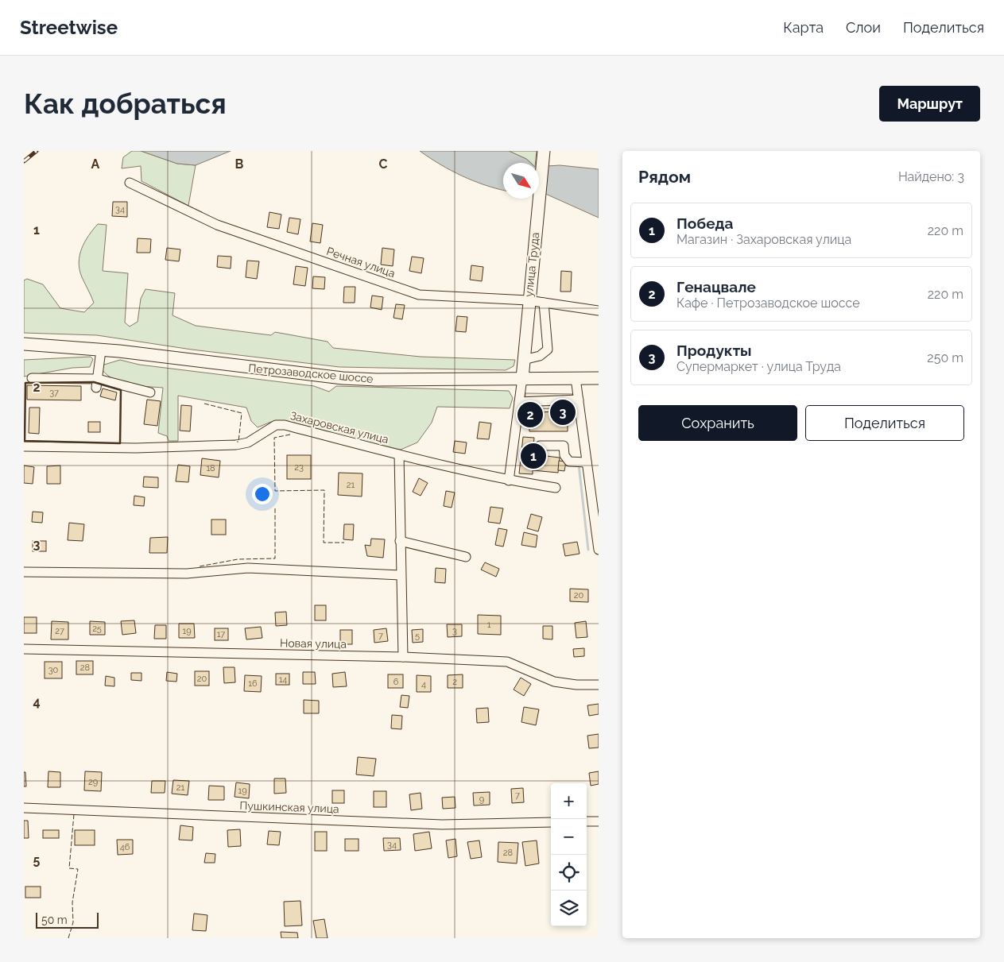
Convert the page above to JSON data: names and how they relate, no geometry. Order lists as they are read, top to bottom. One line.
{"streets":{"main road":["улица Труда","Петрозаводское шоссе"],"street":["Речная улица","Захаровская улица","Новая улица","Пушкинская улица"]},"crossings":[["Речная улица","улица Труда"],["улица Труда","Петрозаводское шоссе"]],"house_numbers":["34","37","23","18","21","20","1","25","27","19","3","17","7","5","28","30","20","14","6","2","16","4","29","21","19","7","9","34","46","28"],"scale_bar":"50 m","north":"bottom right","page":{"header":"Streetwise","nav":["Карта","Слои","Поделиться"],"buttons":["Маршрут",["Сохранить","Поделиться"]],"title":"Как добраться","heading":["Рядом","Найдено: 3"],"list":[{"mark":"1","name":"Победа","note":"Магазин · Захаровская улица","value":"220 m"},{"mark":"2","name":"Генацвале","note":"Кафе · Петрозаводское шоссе","value":"220 m"},{"mark":"3","name":"Продукты","note":"Супермаркет · улица Труда","value":"250 m"}],"pins":["3","2","1"],"map_buttons":["+","−"],"scale":"50 m"},"grid":{"columns":["A","B","C"],"rows":["1","2","3","4","5"]}}
